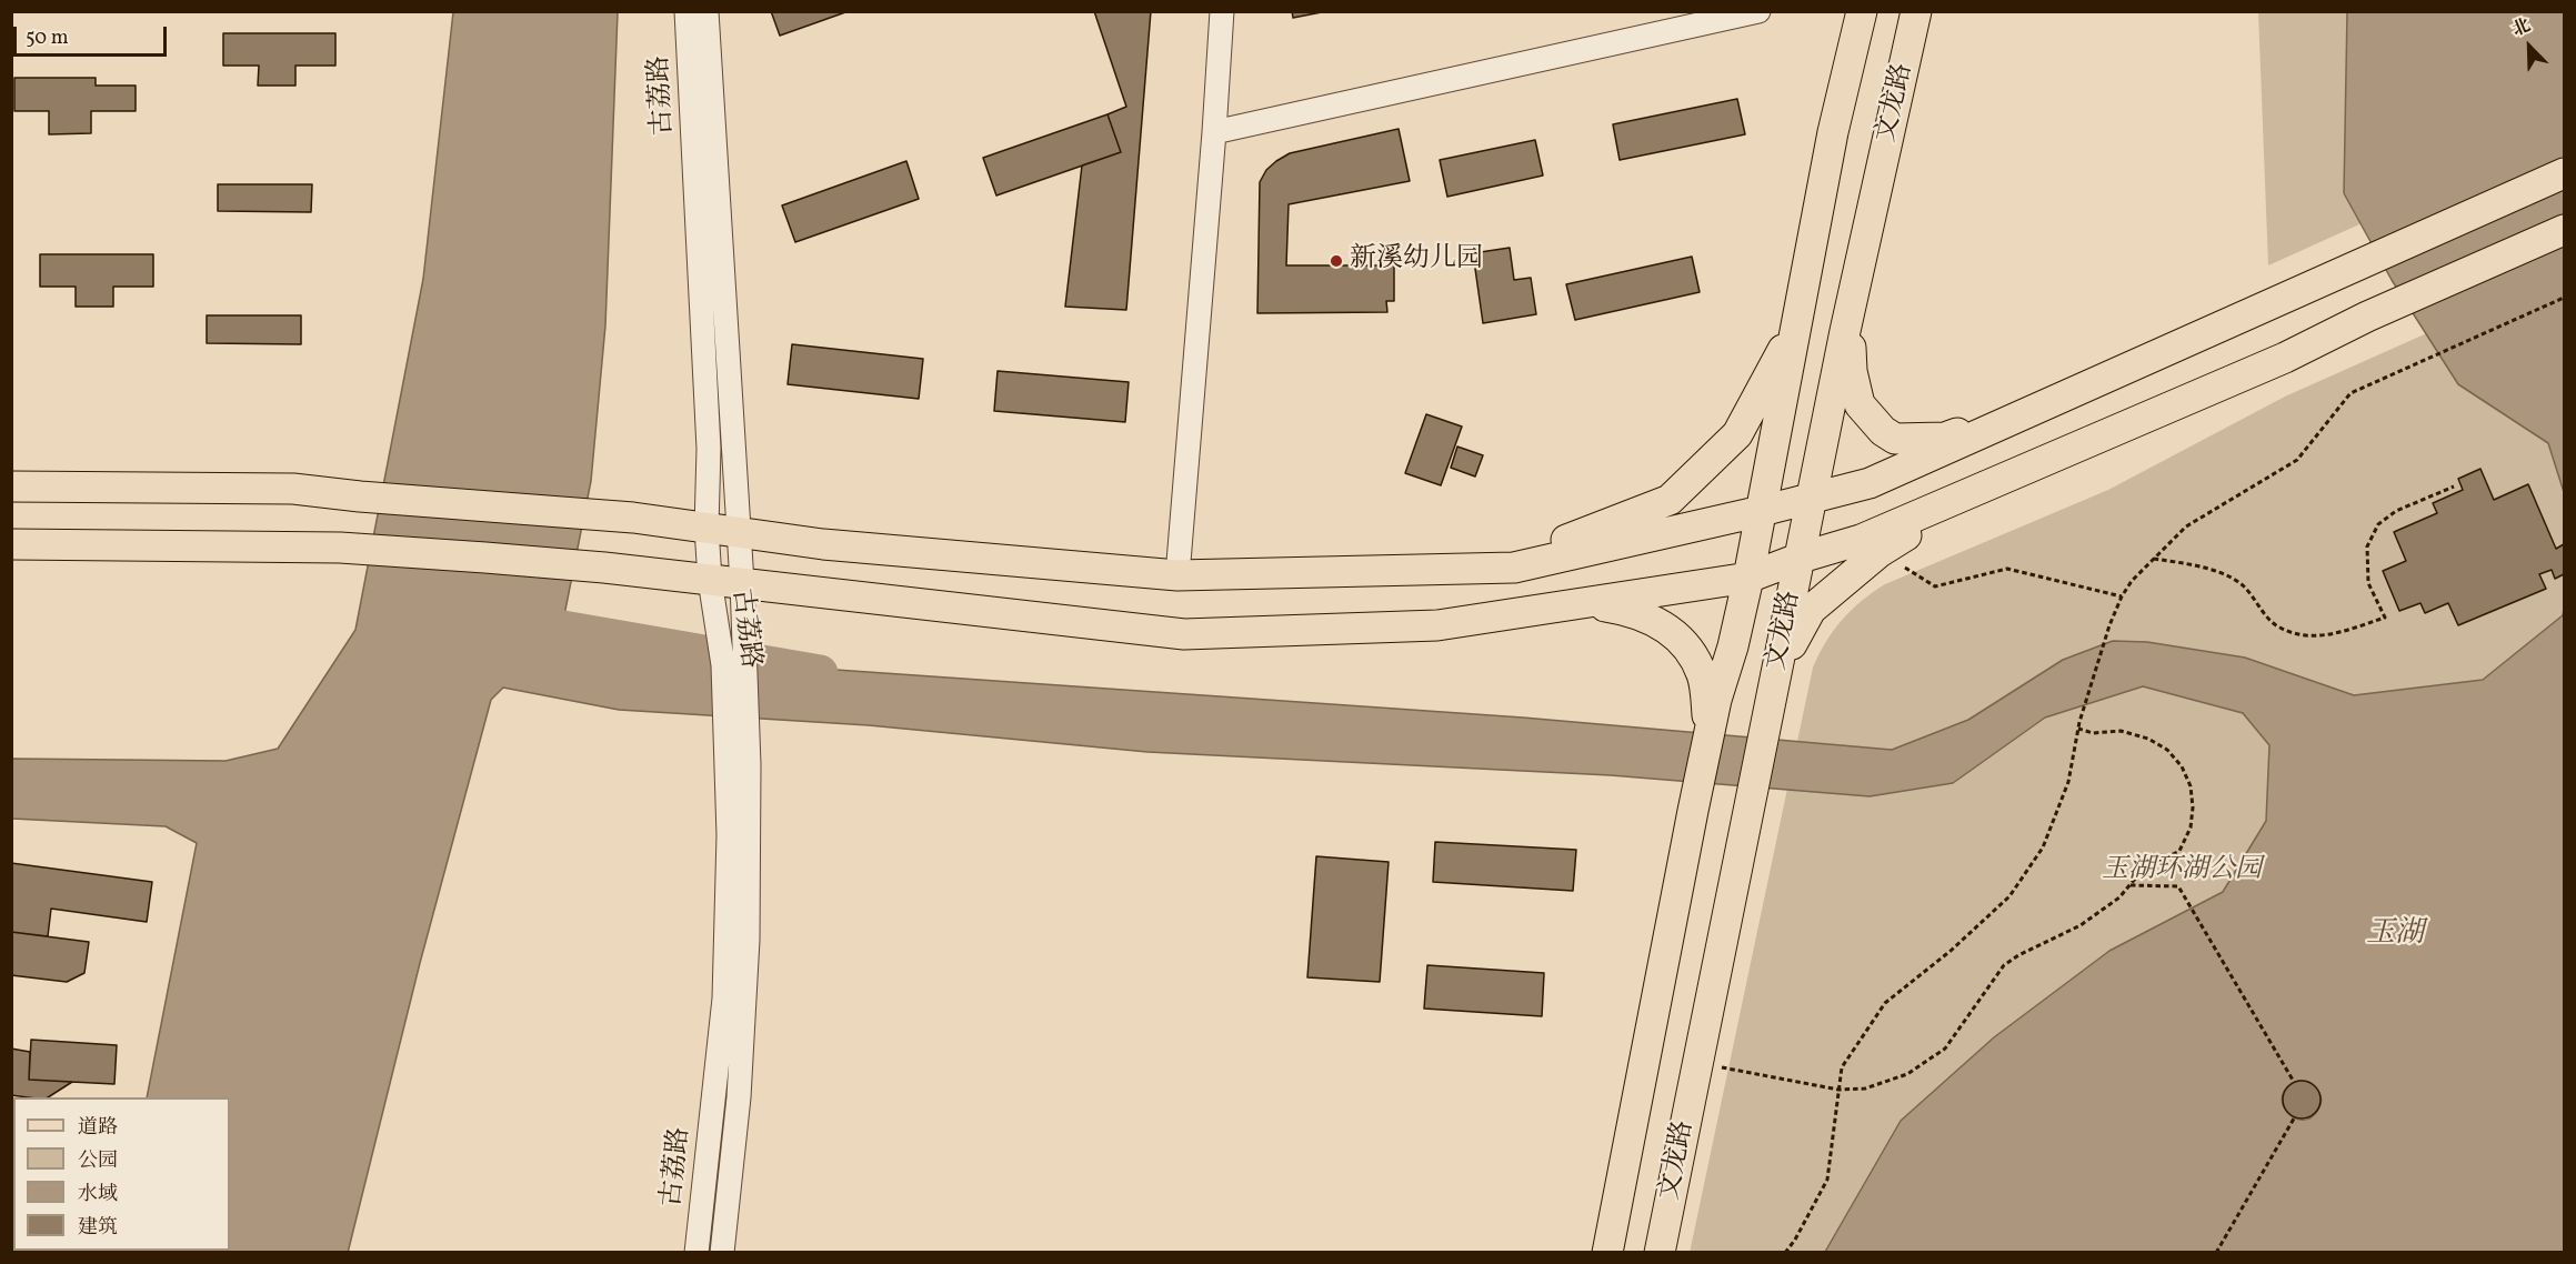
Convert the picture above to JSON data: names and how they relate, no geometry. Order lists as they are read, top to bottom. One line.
{"streets":{"main road":["文龙路"],"street":["古荔路"]},"water":["玉湖"],"parks":["玉湖环湖公园"],"places":["新溪幼儿园"],"legend":["道路","公园","水域","建筑"],"scale_bar":"50 m","north":"top left"}
